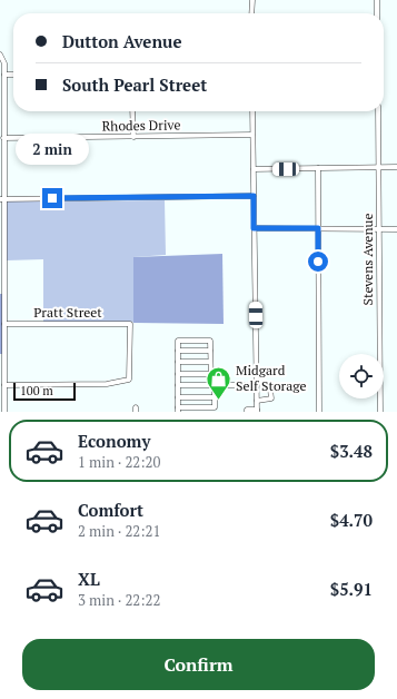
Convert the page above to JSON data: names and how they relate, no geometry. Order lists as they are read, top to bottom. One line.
{"streets":{"street":["Rhodes Drive","Stevens Avenue","Pratt Street"]},"places":{"shop":["Midgard Self Storage"]},"scale_bar":"100 m","page":{"banner":["Dutton Avenue","South Pearl Street"],"bubble":"2 min","scale":"100 m","list":[{"name":"Economy","note":"1 min · 22:20","value":"$3.48"},{"name":"Comfort","note":"2 min · 22:21","value":"$4.70"},{"name":"XL","note":"3 min · 22:22","value":"$5.91"}],"buttons":"Confirm"}}
